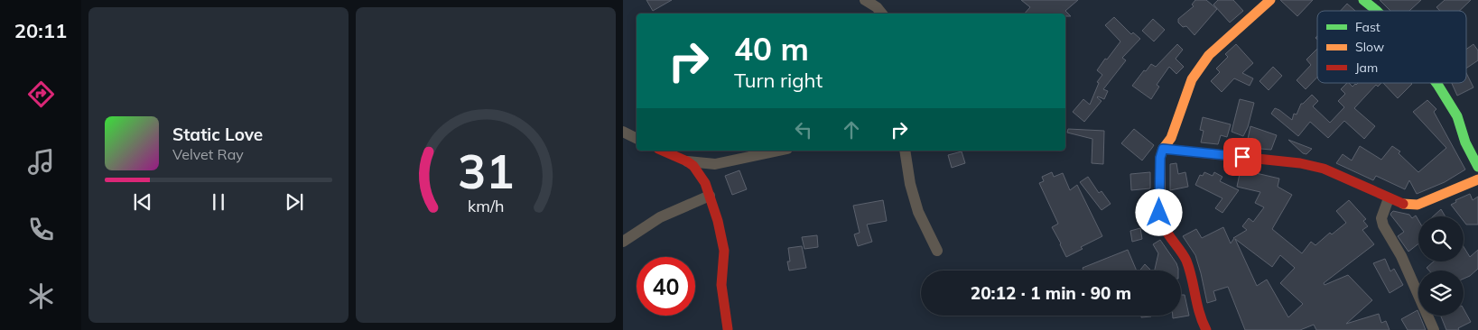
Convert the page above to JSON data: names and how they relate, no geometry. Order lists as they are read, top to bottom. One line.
{"legend":["Fast","Slow","Jam"],"page":{"tabs":"20:11","turn":["40 m","Turn right"],"song":["Static Love","Velvet Ray"],"limit":"40","trip":"20:12 · 1 min · 90 m","gauge":["31","km/h"]}}
